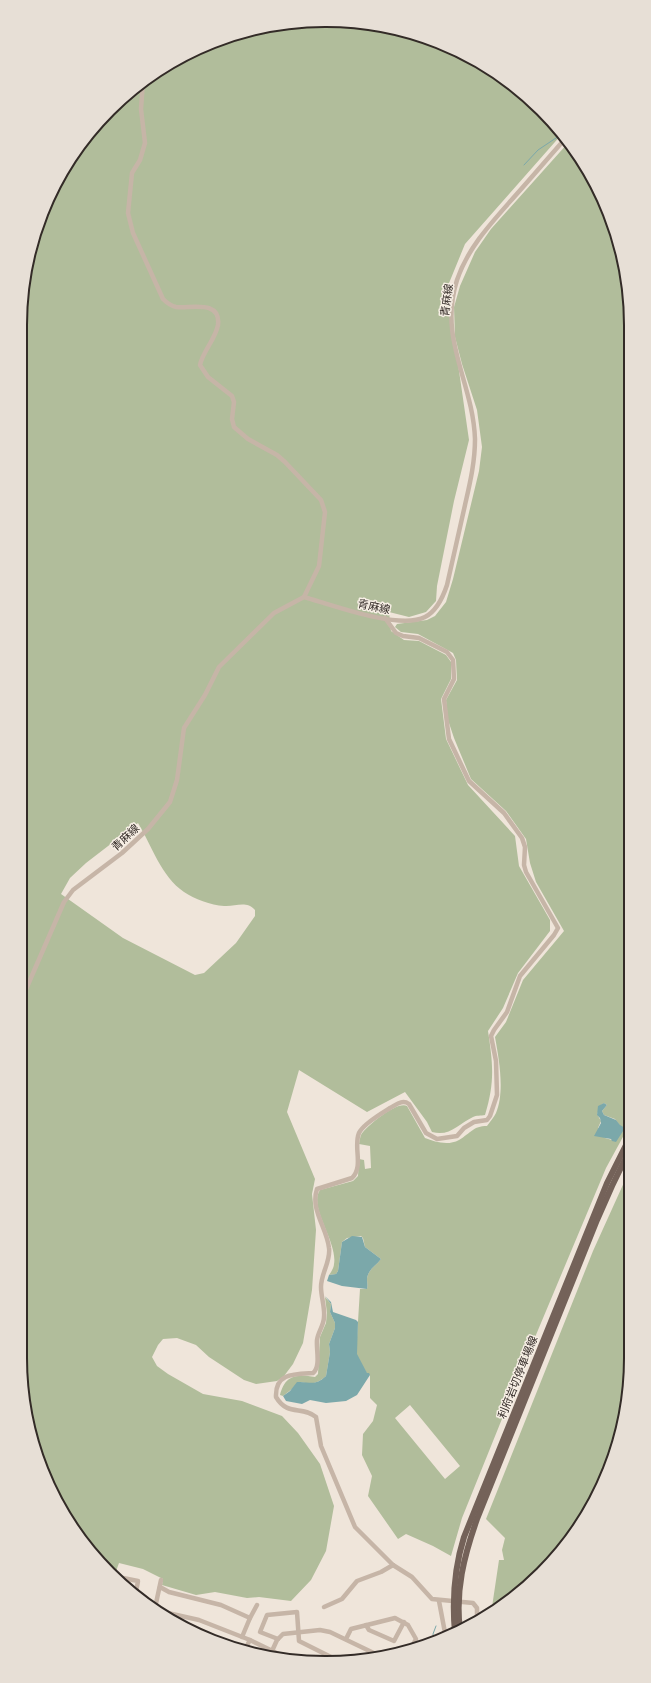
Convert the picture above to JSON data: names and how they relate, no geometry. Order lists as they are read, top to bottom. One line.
{"streets":{"main road":["利府岩切停車場線"],"street":["青麻線"]}}
